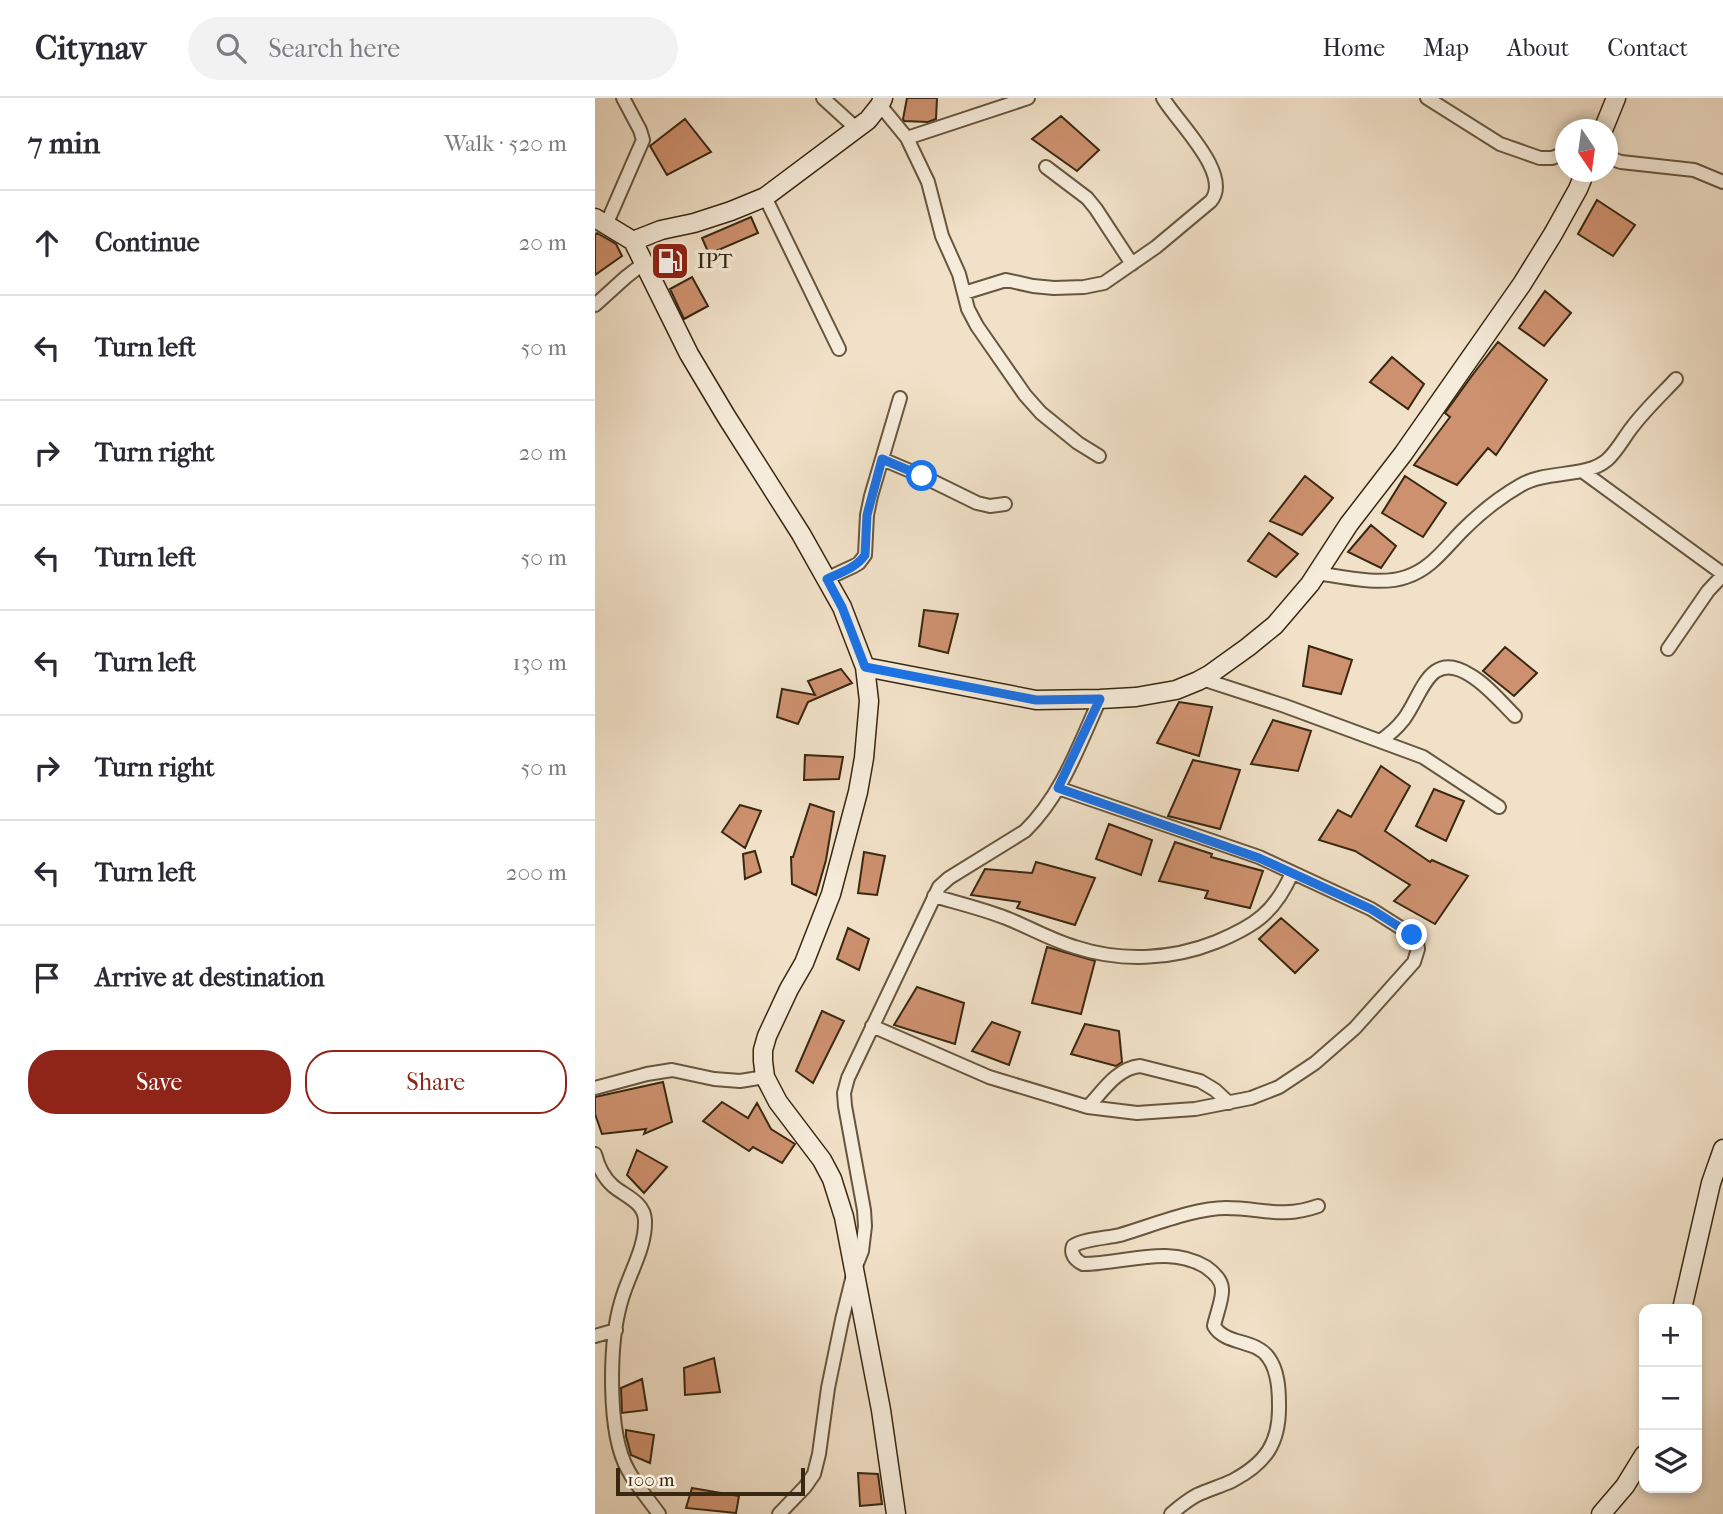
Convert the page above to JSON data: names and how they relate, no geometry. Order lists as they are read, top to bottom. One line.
{"places":{"fuel station":["IPT"]},"scale_bar":"100 m","north":"bottom","page":{"header":"Citynav","search":"Search here","nav":["Home","Map","About","Contact"],"heading":["7 min","Walk · 520 m"],"list":[["Continue","20 m"],["Turn left","50 m"],["Turn right","20 m"],["Turn left","50 m"],["Turn left","130 m"],["Turn right","50 m"],["Turn left","200 m"],"Arrive at destination"],"buttons":["Save","Share"],"map_buttons":["+","−"],"scale":"100 m"}}
